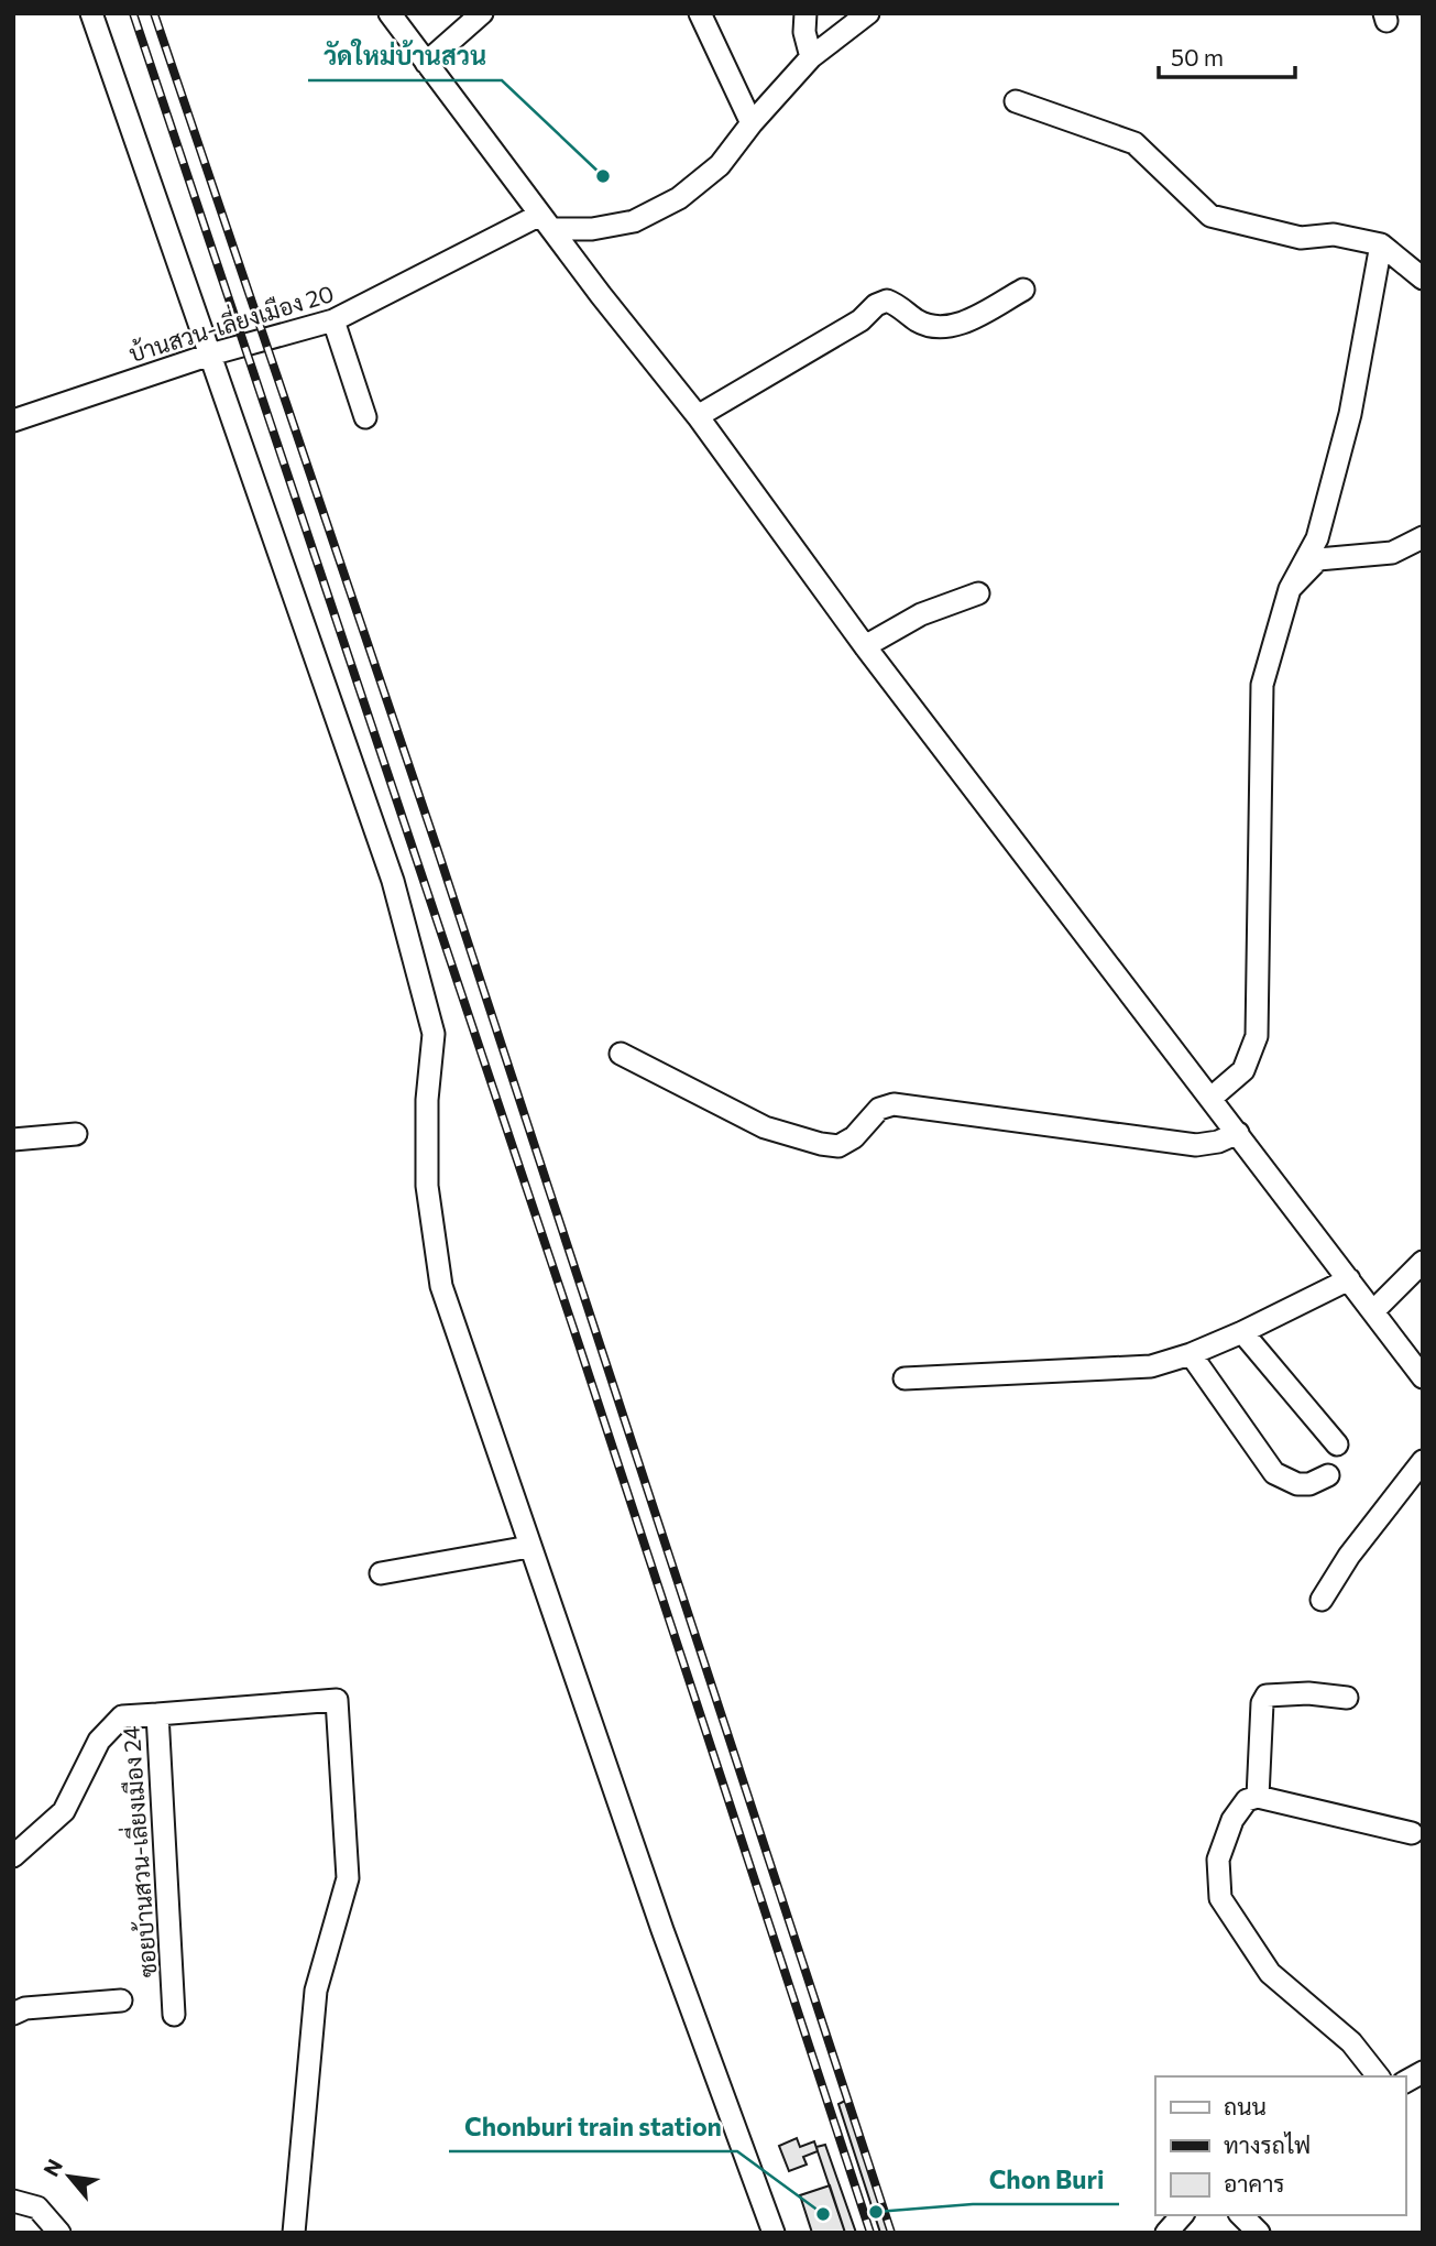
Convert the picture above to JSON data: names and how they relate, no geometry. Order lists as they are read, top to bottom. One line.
{"streets":{"street":["บ้านสวน-เลี่ยงเมือง 20","ซอยบ้านสวน-เลี่ยงเมือง 24"]},"places":["วัดใหม่บ้านสวน","Chon Buri","Chonburi train station"],"legend":["ถนน","ทางรถไฟ","อาคาร"],"scale_bar":"50 m","north":"top left"}
